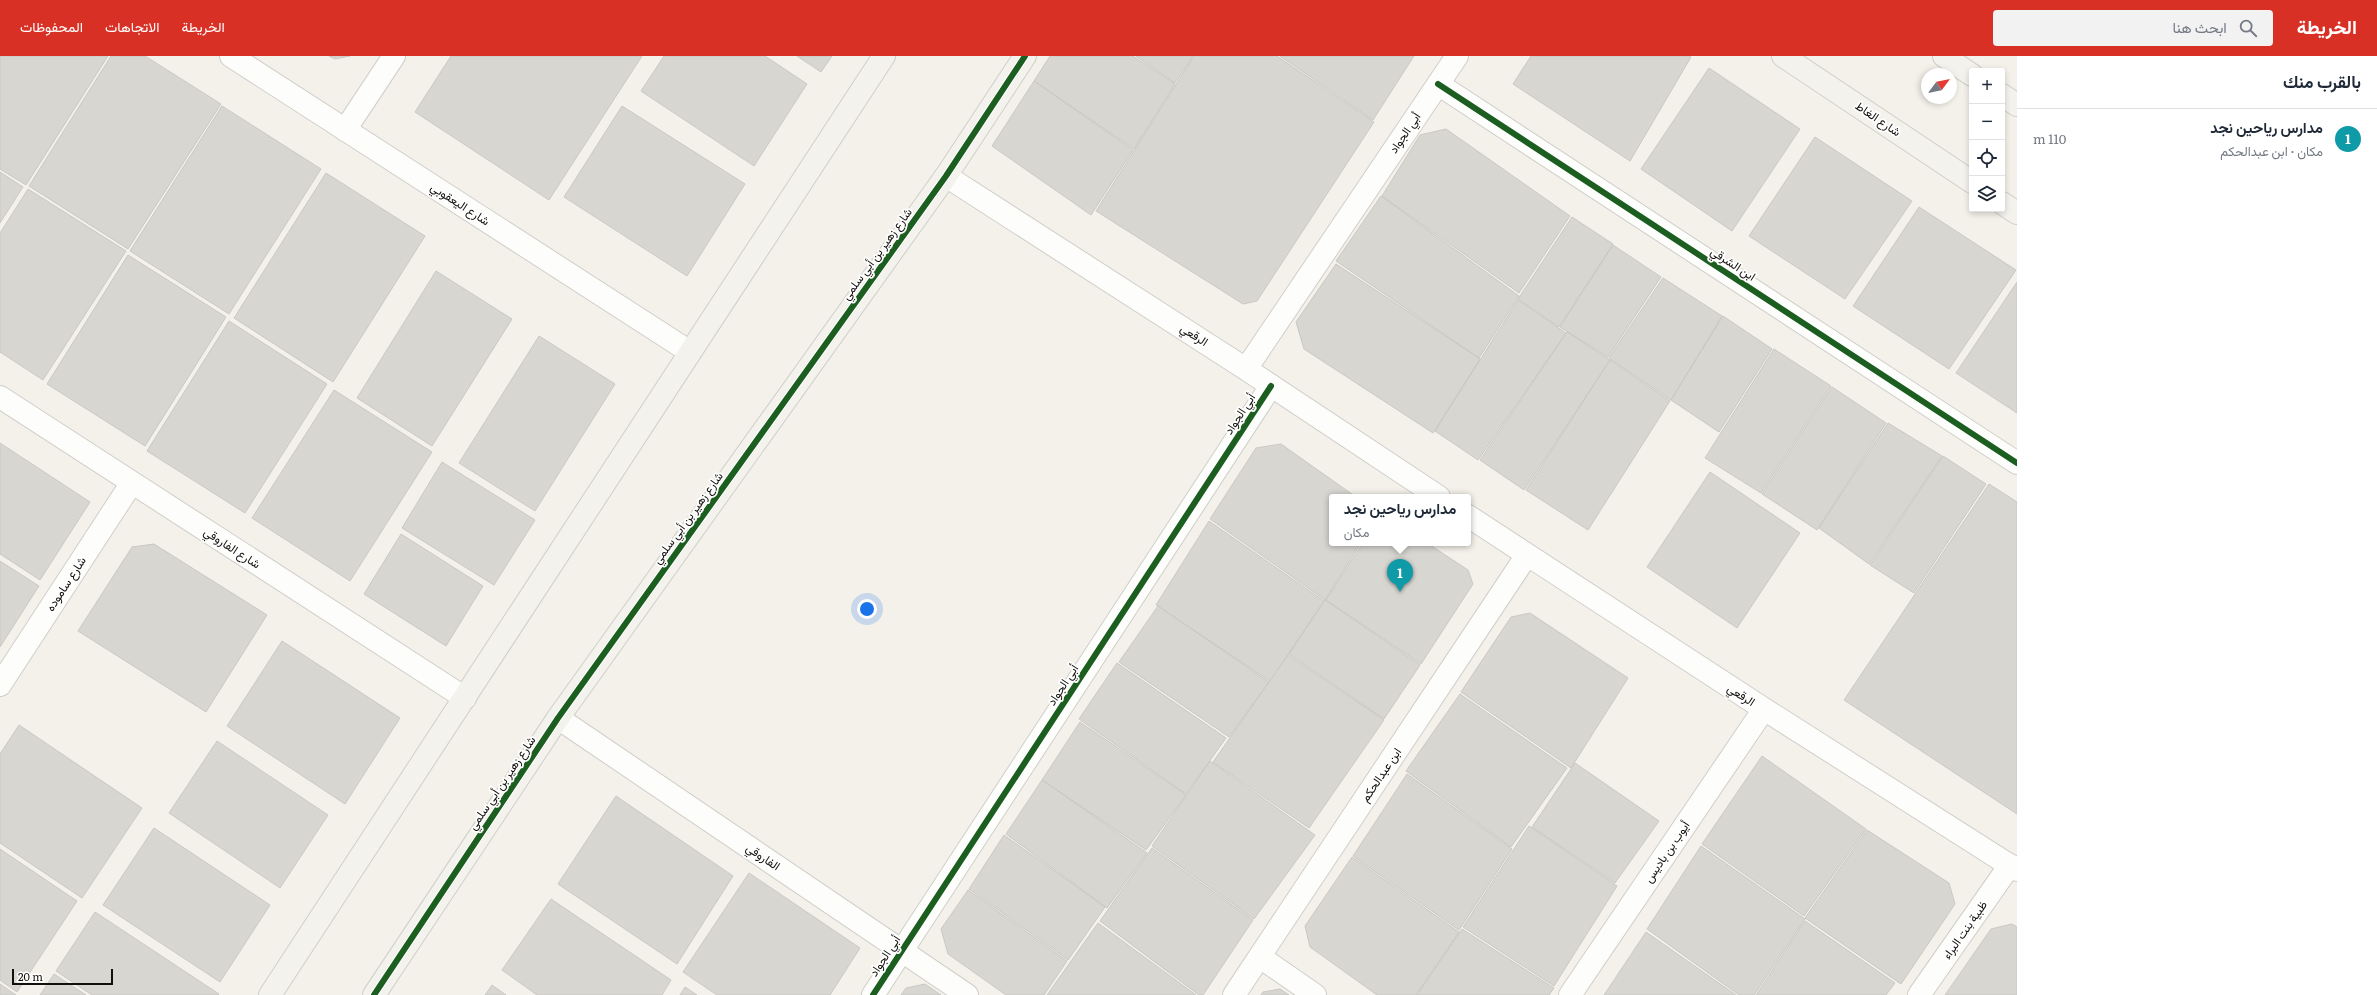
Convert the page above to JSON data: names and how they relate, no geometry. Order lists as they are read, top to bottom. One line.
{"streets":{"street":["شارع الغاط","أبي الجواد","شارع اليعقوبي","شارع زهير بن أبي سلمي","ابن الشرقي","الرقعي","شارع الفاروقي","شارع ساموده","ابن عبدالحكم","أيوب بن باديس","الفاروقي","ظبية بنت البراء"]},"crossings":[["أبي الجواد","ابن الشرقي"],["أبي الجواد","الرقعي"],["أبي الجواد","الفاروقي"],["شارع زهير بن أبي سلمي","الرقعي"],["شارع زهير بن أبي سلمي","الفاروقي"],["الرقعي","ابن عبدالحكم"],["الرقعي","أيوب بن باديس"],["الرقعي","ظبية بنت البراء"],["شارع الفاروقي","شارع ساموده"]],"scale_bar":"20 m","north":"top right","page":{"header":"الخريطة","search":"ابحث هنا","nav":["الخريطة","الاتجاهات","المحفوظات"],"heading":"بالقرب منك","map_buttons":["+","−"],"list":[{"mark":"1","name":"مدارس رياحين نجد","note":"مكان · ابن عبدالحكم","value":"110 m"}],"popup":["مدارس رياحين نجد","مكان"],"pins":"1","scale":"20 m"}}
